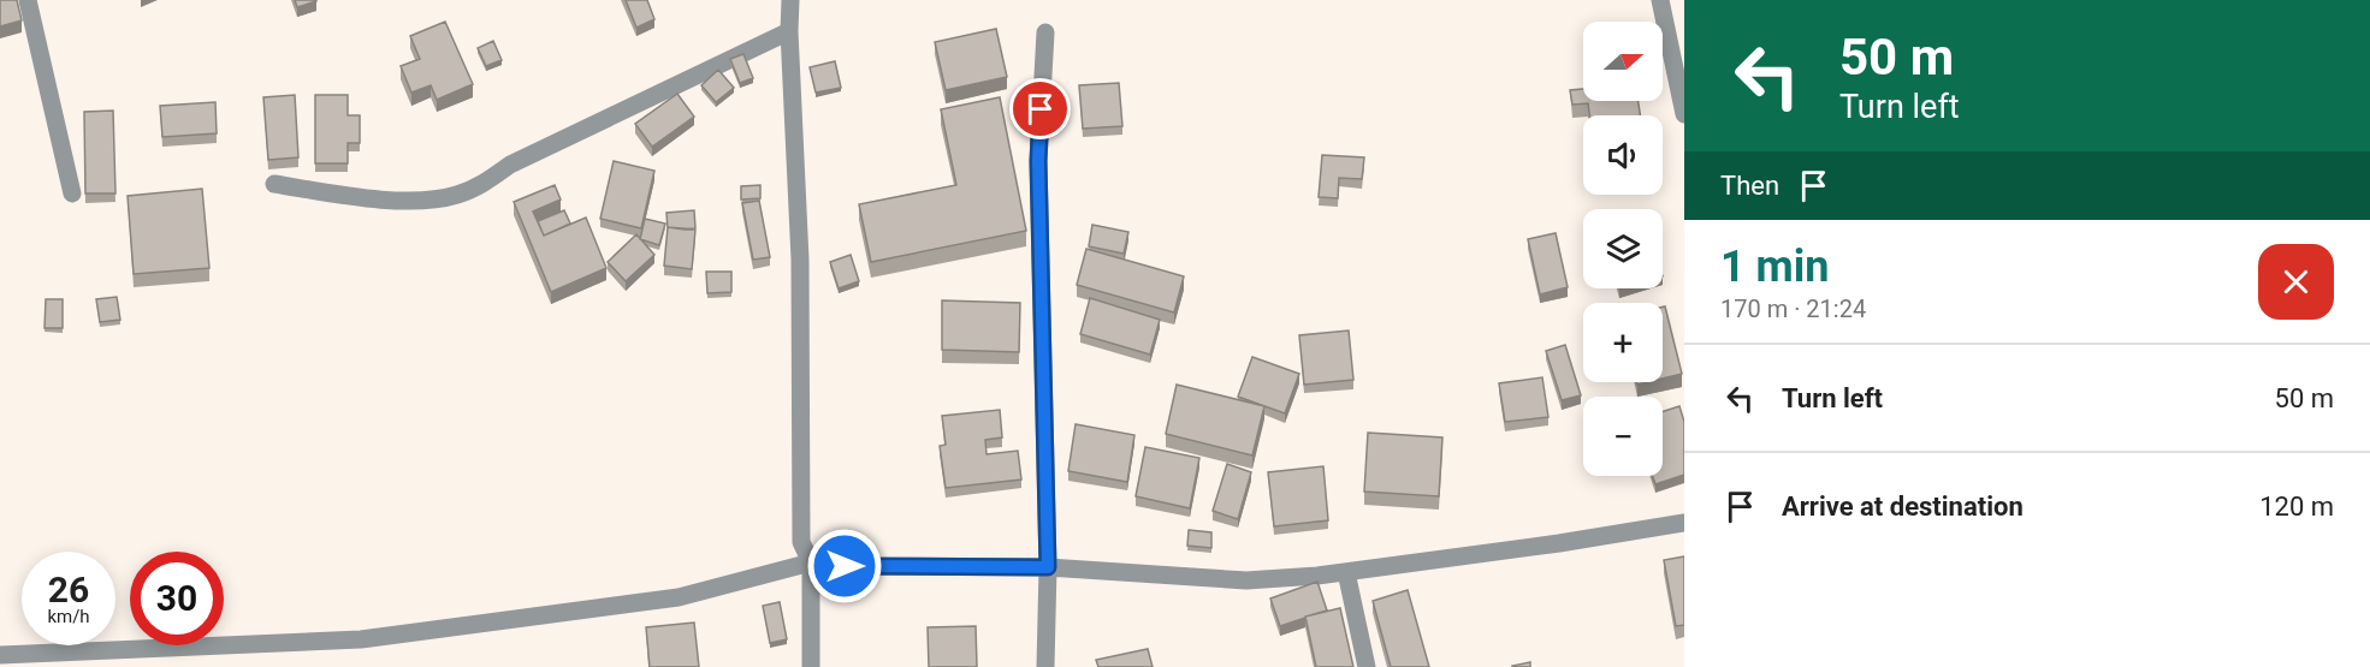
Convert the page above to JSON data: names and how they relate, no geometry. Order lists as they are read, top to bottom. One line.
{"north":"right","page":{"turn":["50 m","Turn left"],"map_buttons":["+","−"],"then":"Then","heading":["1 min","170 m · 21:24"],"list":[{"name":"Turn left","value":"50 m"},{"name":"Arrive at destination","value":"120 m"}],"speed":"26 km/h","limit":"30"}}
